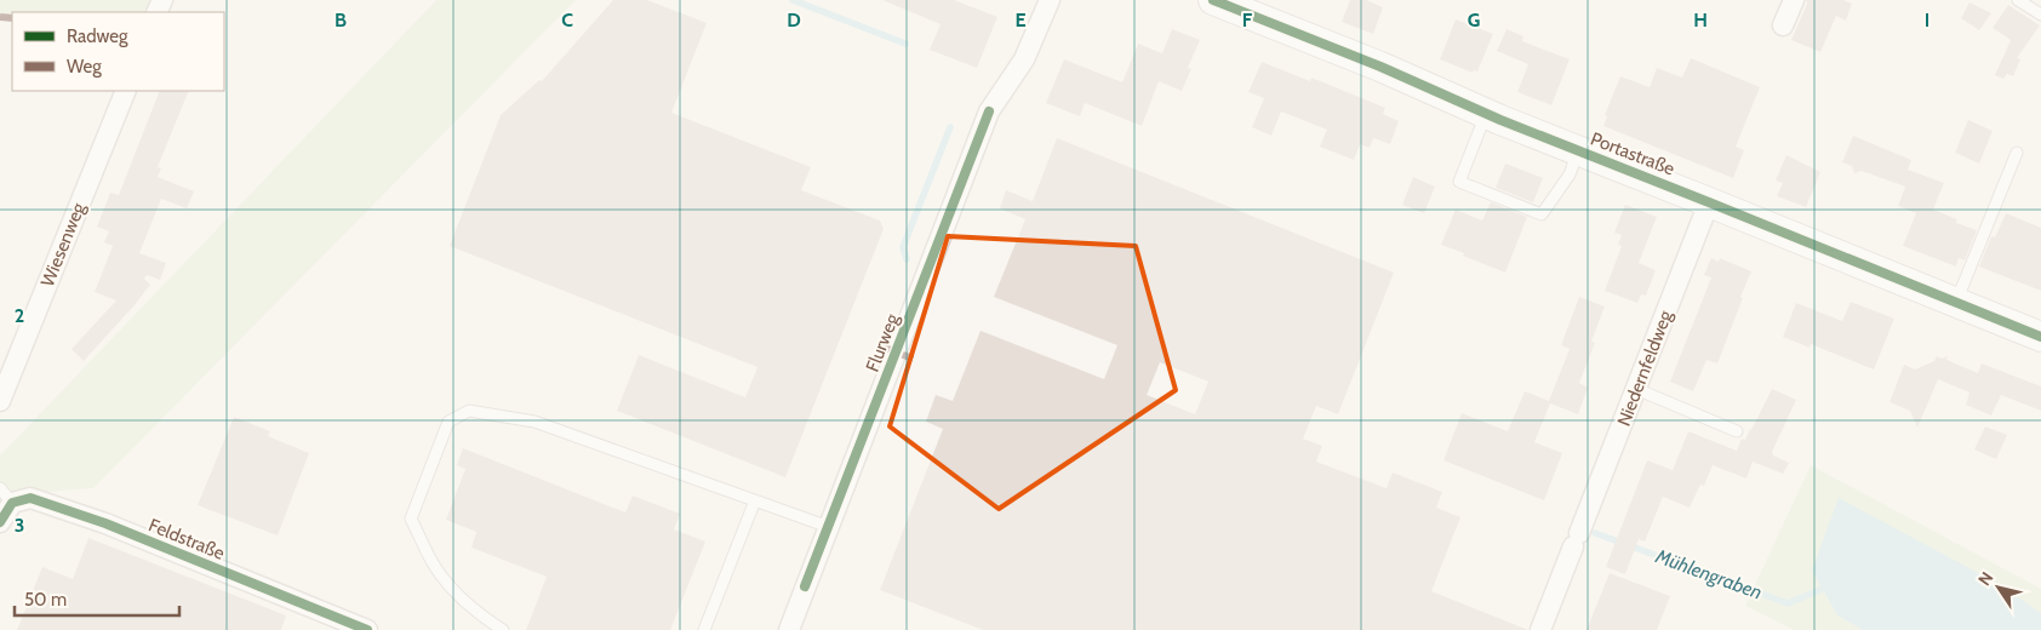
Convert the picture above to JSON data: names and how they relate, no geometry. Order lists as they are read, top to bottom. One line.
{"streets":{"main road":["Portastraße"],"street":["Wiesenweg","Flurweg","Niedernfeldweg","Feldstraße"]},"crossings":[["Portastraße","Niedernfeldweg"]],"water":["Mühlengraben"],"legend":["Radweg","Weg"],"scale_bar":"50 m","north":"top left","grid":{"columns":["B","C","D","E","F","G","H","I"],"rows":["2","3"]}}
